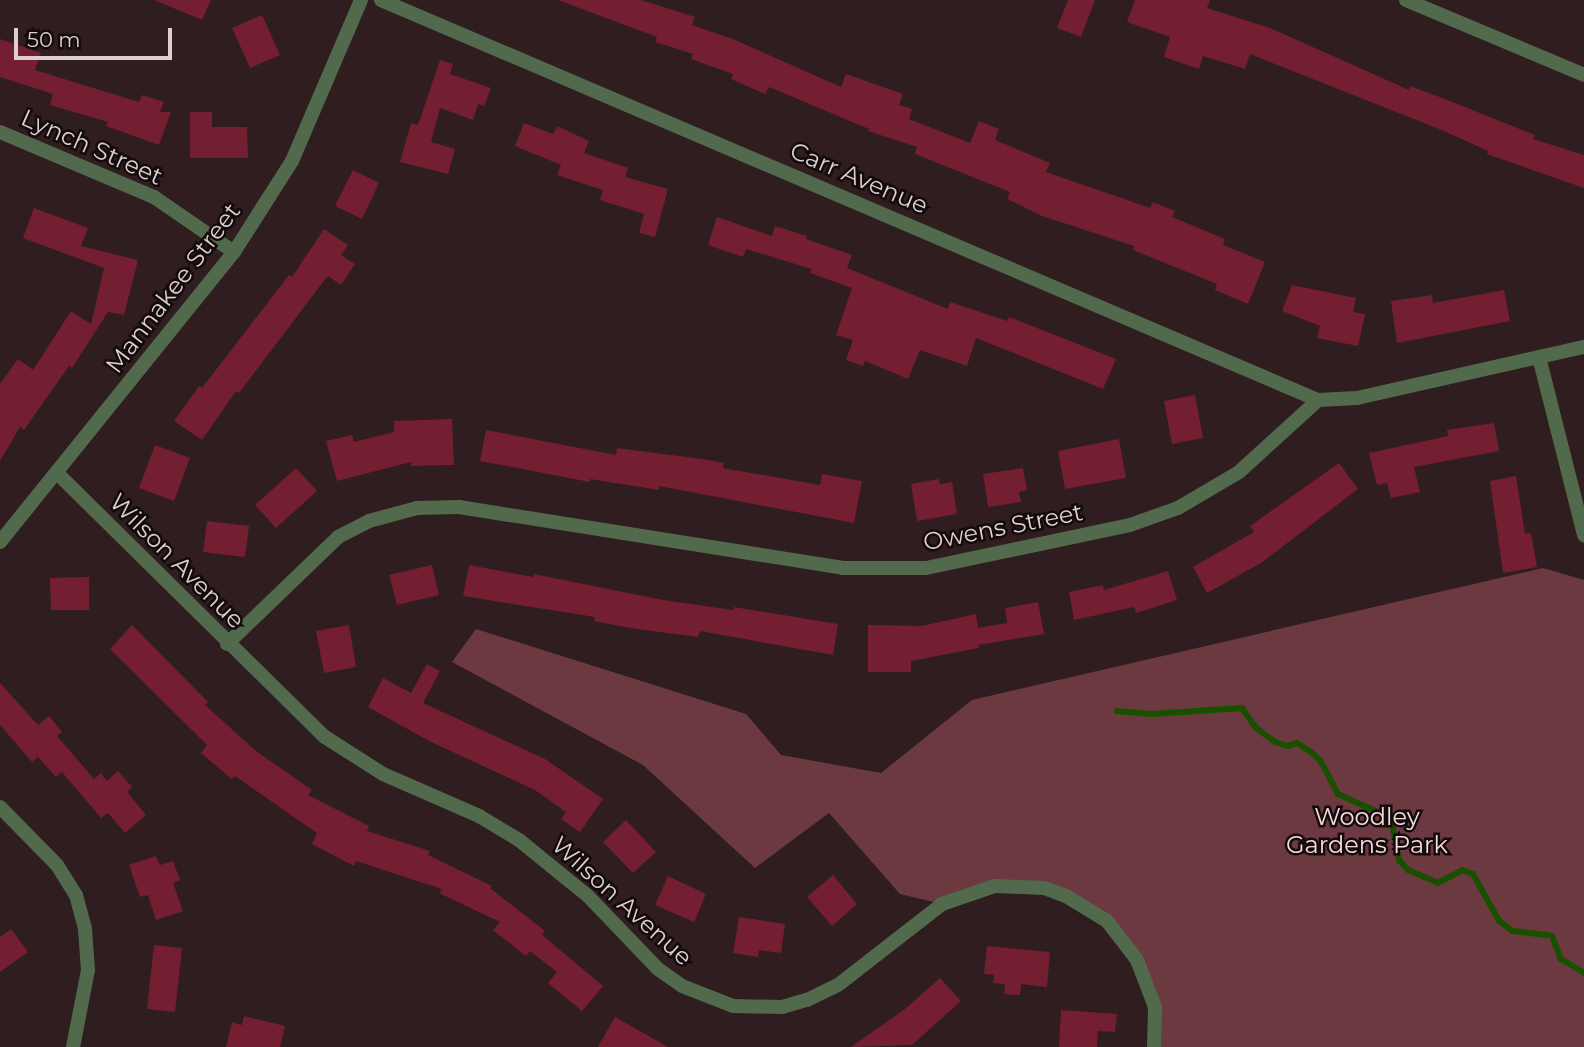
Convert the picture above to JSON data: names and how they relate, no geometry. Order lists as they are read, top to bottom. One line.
{"streets":{"street":["Lynch Street","Carr Avenue","Mannakee Street","Owens Street","Wilson Avenue"]},"crossings":[["Lynch Street","Mannakee Street"],["Carr Avenue","Owens Street"],["Mannakee Street","Wilson Avenue"],["Owens Street","Wilson Avenue"]],"parks":["Woodley Gardens Park"],"scale_bar":"50 m"}
